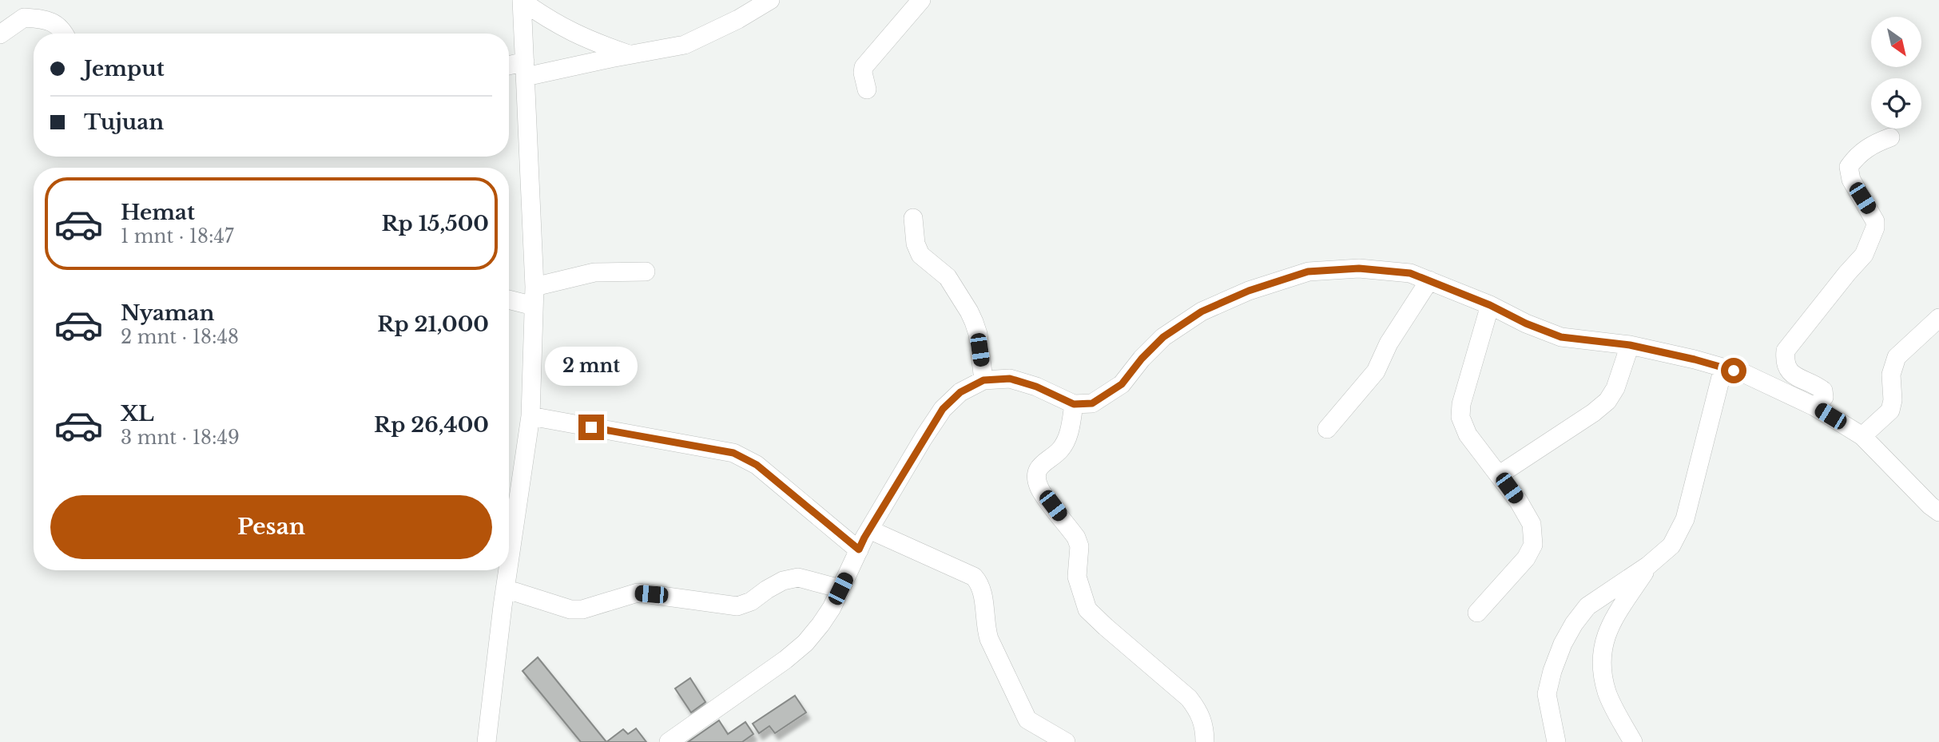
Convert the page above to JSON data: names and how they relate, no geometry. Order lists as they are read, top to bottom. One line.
{"north":"bottom right","page":{"banner":["Jemput","Tujuan"],"list":[{"name":"Hemat","note":"1 mnt · 18:47","value":"Rp 15,500"},{"name":"Nyaman","note":"2 mnt · 18:48","value":"Rp 21,000"},{"name":"XL","note":"3 mnt · 18:49","value":"Rp 26,400"}],"bubble":"2 mnt","buttons":"Pesan"}}
